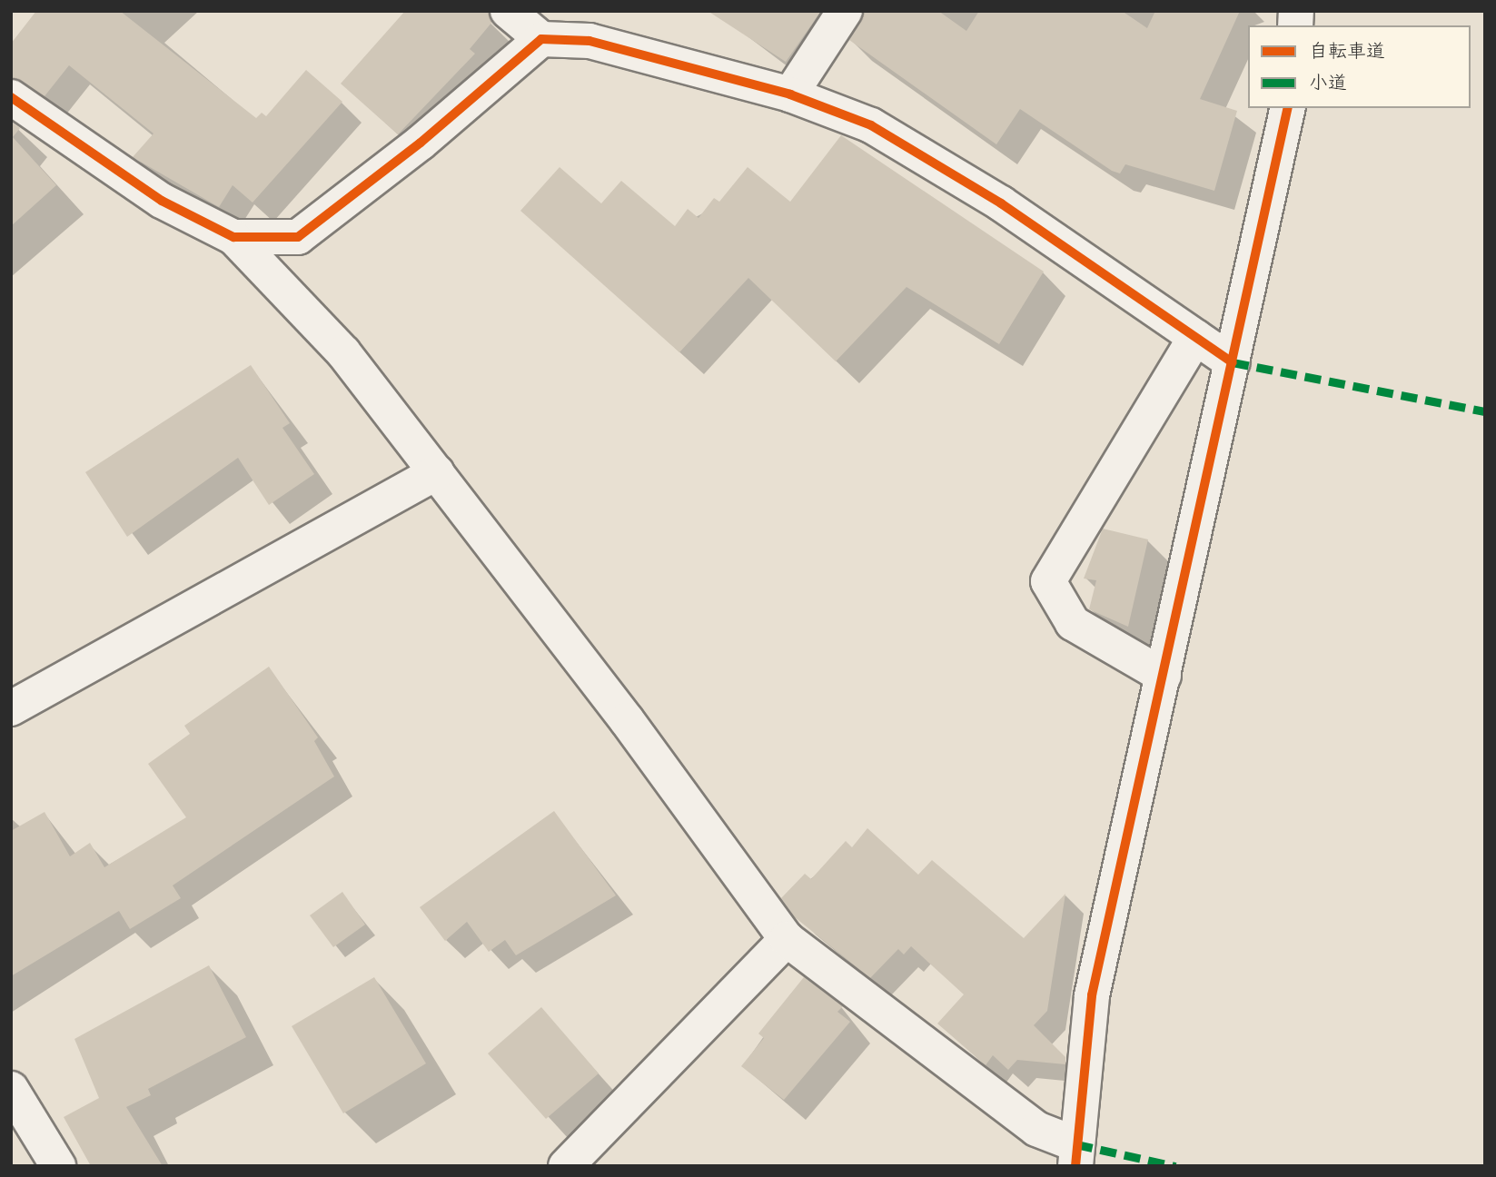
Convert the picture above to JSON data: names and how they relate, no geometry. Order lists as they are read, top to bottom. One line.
{"legend":["自転車道","小道"]}
